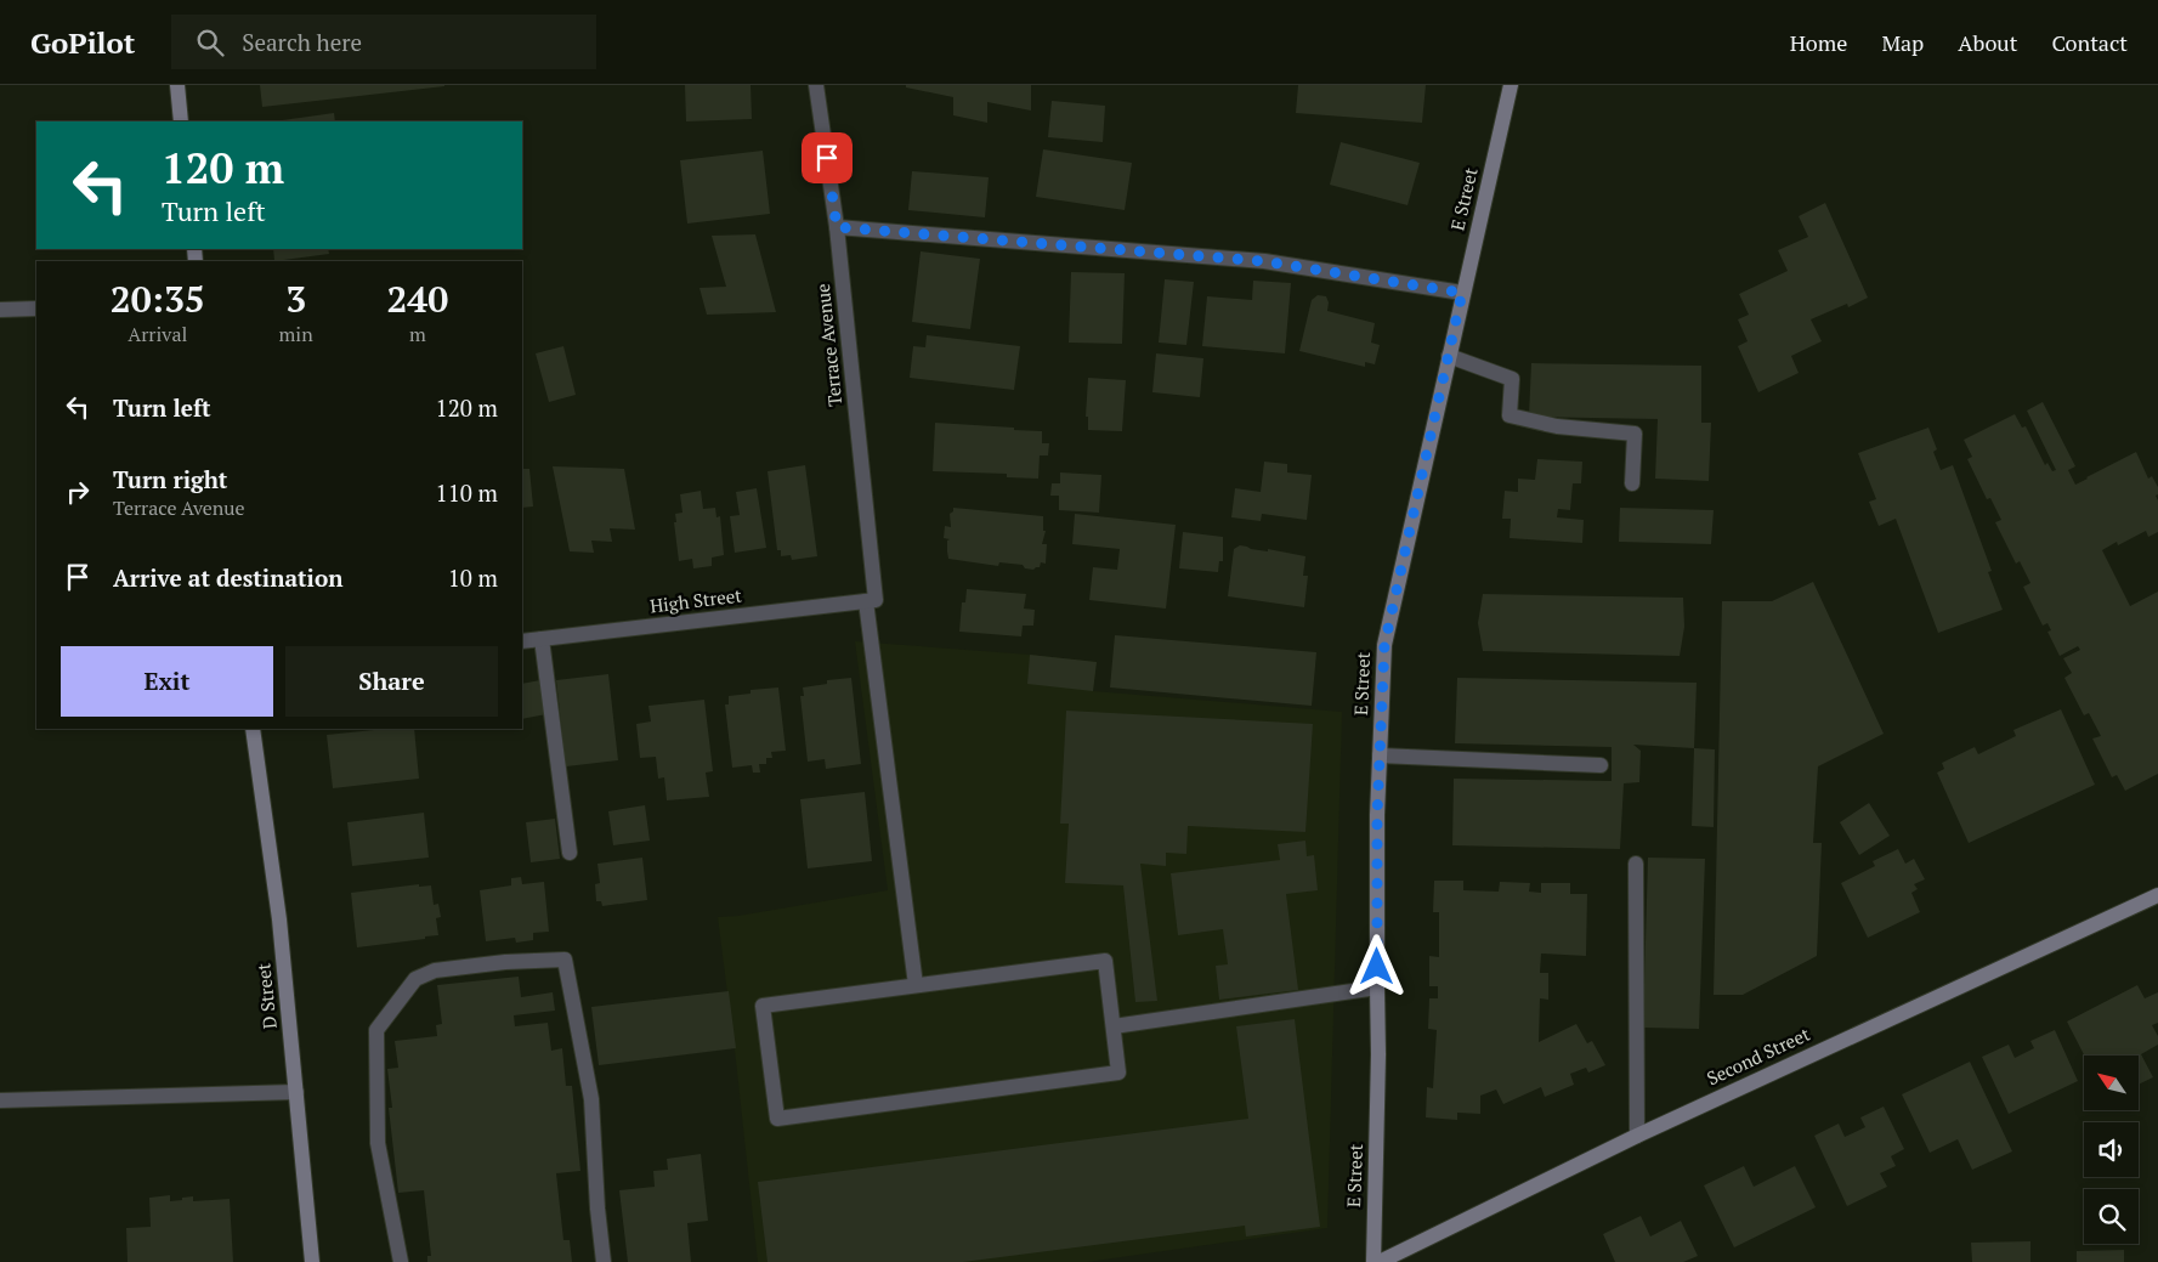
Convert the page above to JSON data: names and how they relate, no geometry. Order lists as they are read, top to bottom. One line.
{"streets":{"street":["E Street","Terrace Avenue","High Street","D Street","Second Street"]},"crossings":[["Terrace Avenue","High Street"]],"north":"top left","page":{"header":"GoPilot","search":"Search here","nav":["Home","Map","About","Contact"],"turn":["120 m","Turn left"],"eta":["20:35","Arrival","3","min","240","m"],"list":[{"name":"Turn left","value":"120 m"},{"name":"Turn right","note":"Terrace Avenue","value":"110 m"},{"name":"Arrive at destination","value":"10 m"}],"buttons":["Exit","Share"]}}
